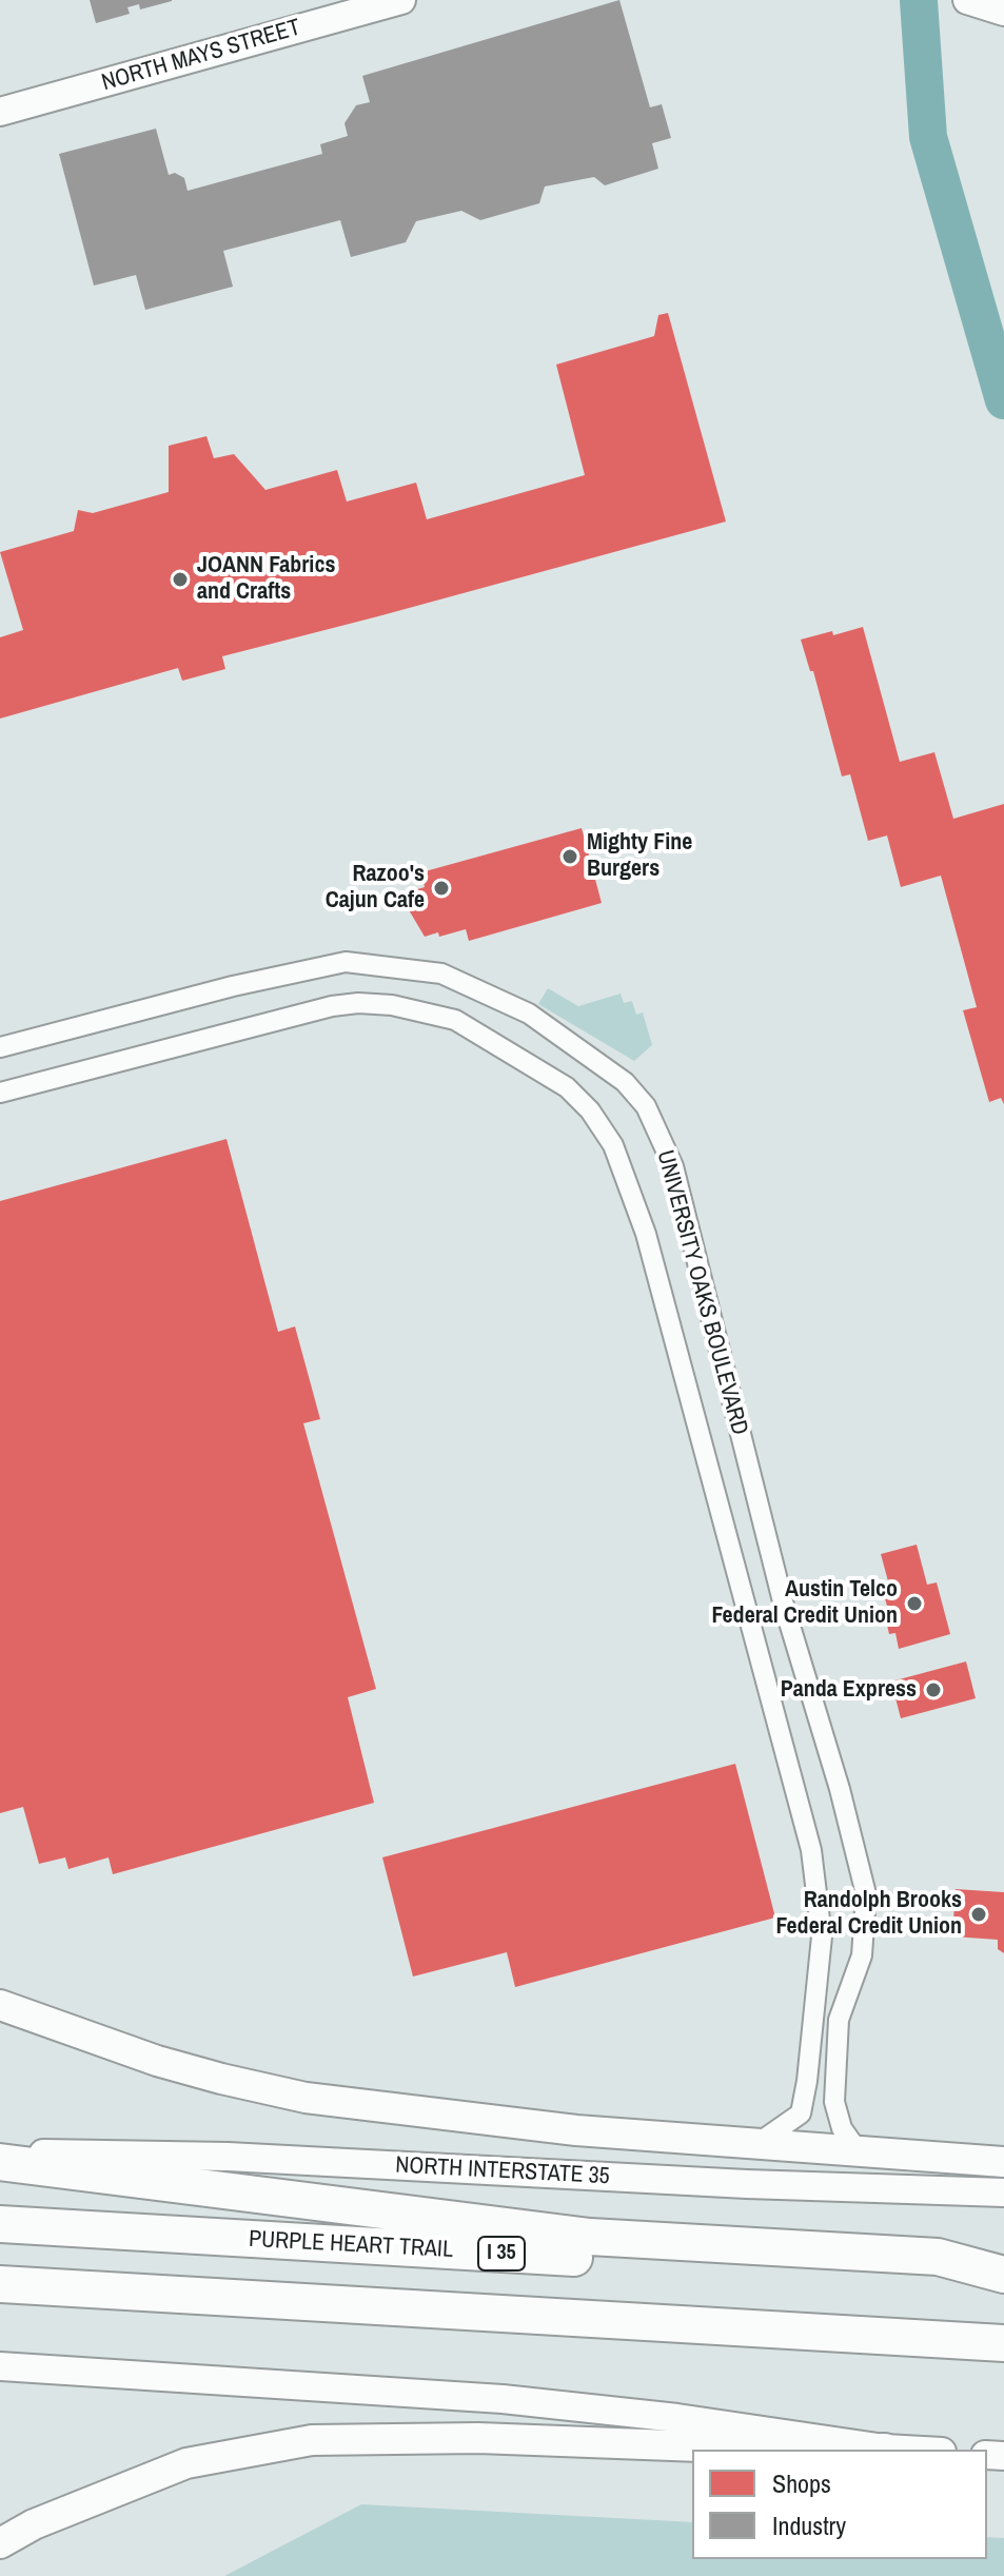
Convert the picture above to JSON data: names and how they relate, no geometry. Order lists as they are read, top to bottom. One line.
{"streets":{"highway":["PURPLE HEART TRAIL","I 35"],"main road":["NORTH MAYS STREET","NORTH INTERSTATE 35"],"street":["UNIVERSITY OAKS BOULEVARD"]},"places":["JOANN Fabrics and Crafts","Mighty Fine Burgers","Razoo's Cajun Cafe","Austin Telco Federal Credit Union","Panda Express","Randolph Brooks Federal Credit Union"],"legend":["Shops","Industry"]}
